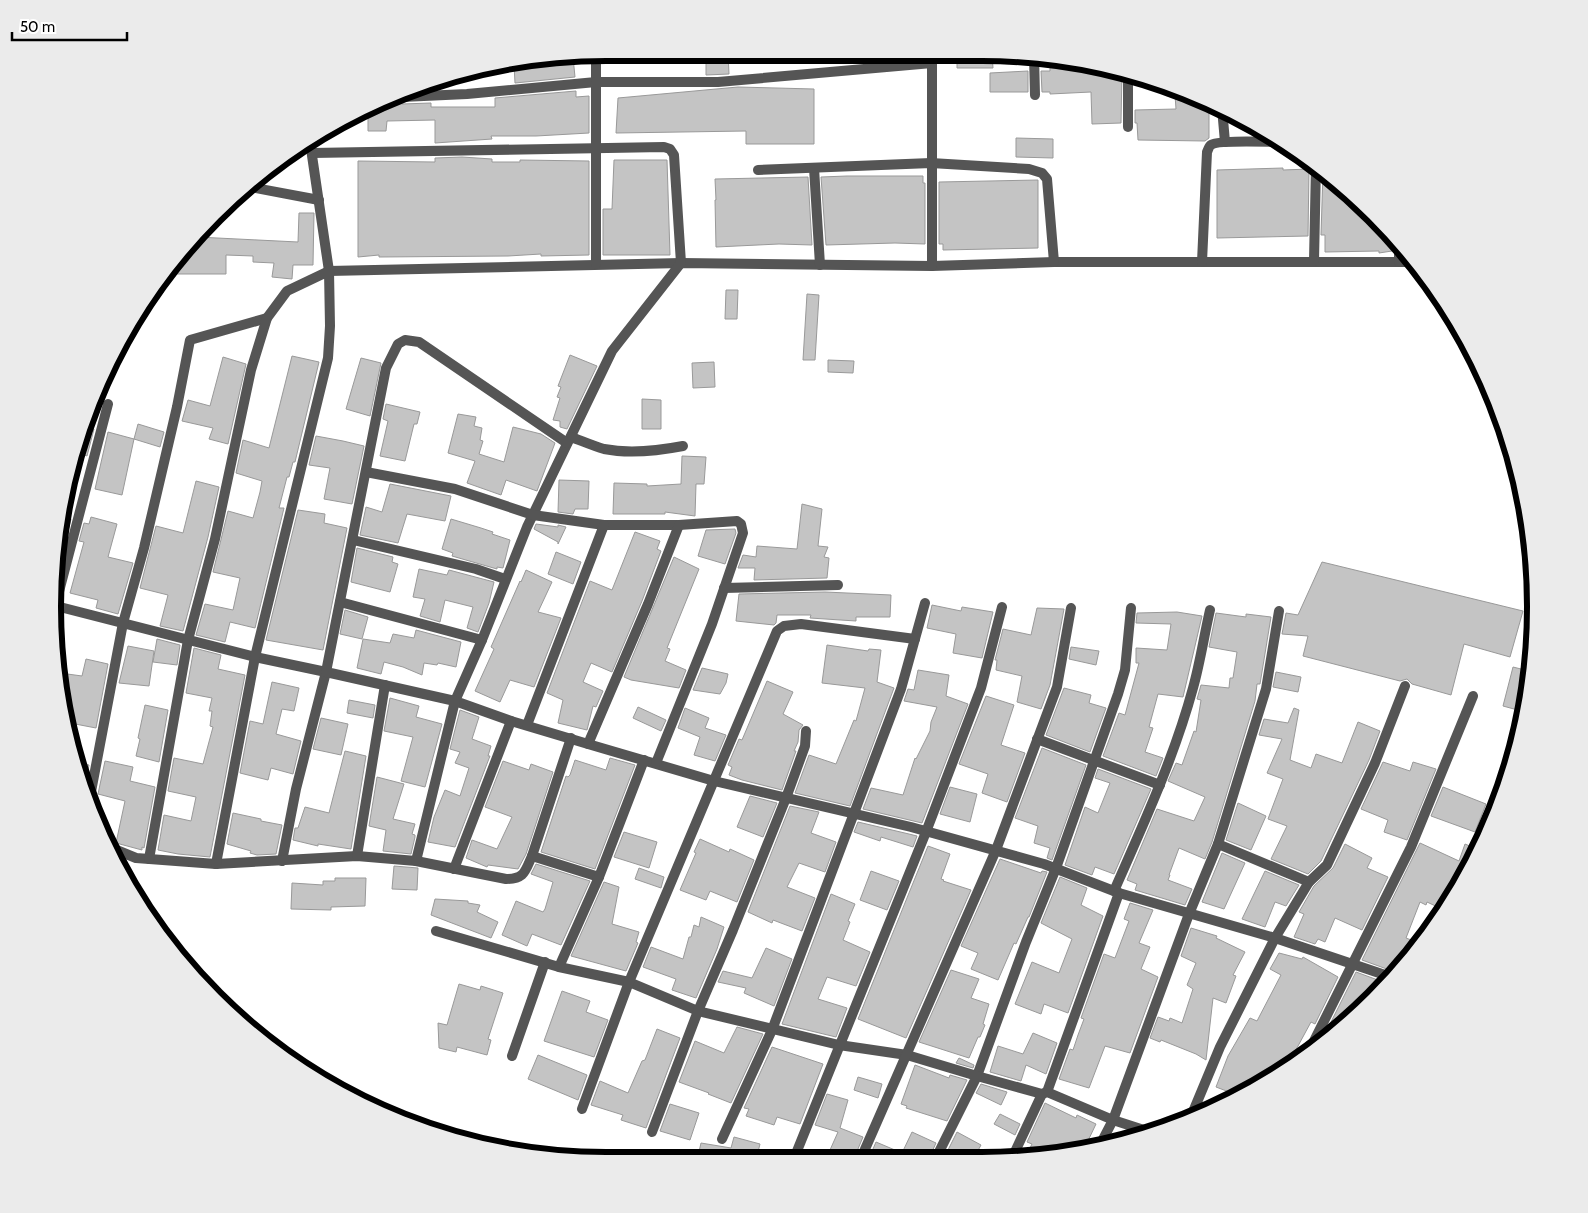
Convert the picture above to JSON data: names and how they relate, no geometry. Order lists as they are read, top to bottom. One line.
{"scale_bar":"50 m"}
